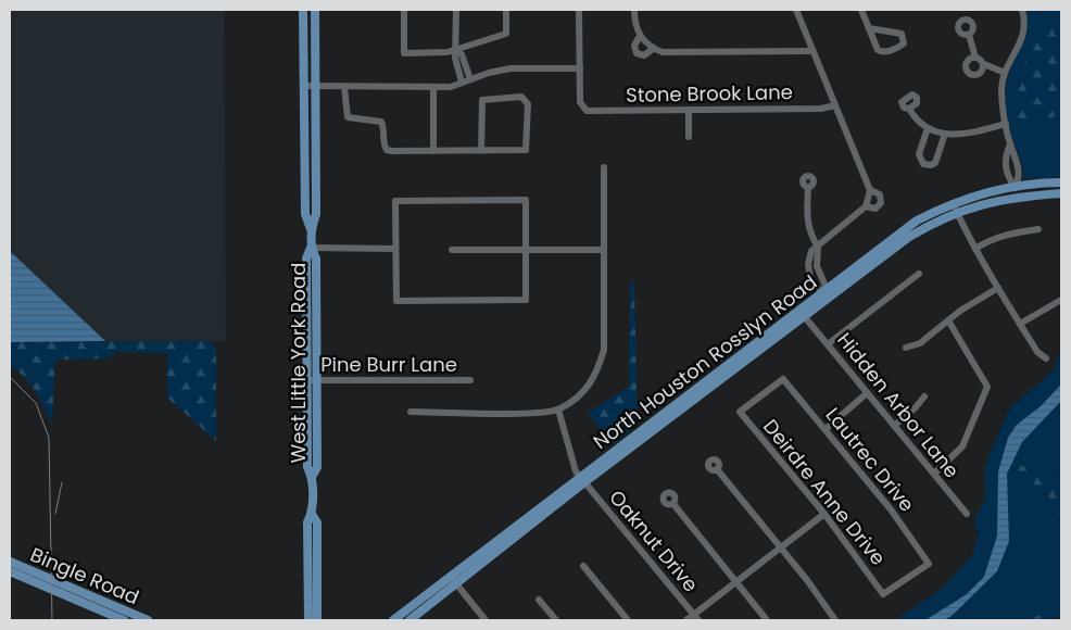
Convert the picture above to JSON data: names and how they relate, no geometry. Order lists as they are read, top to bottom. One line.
{"streets":{"main road":["North Houston Rosslyn Road","West Little York Road","Bingle Road"],"street":["Stone Brook Lane","Pine Burr Lane","Hidden Arbor Lane","Lautrec Drive","Deirdre Anne Drive","Oaknut Drive"]},"crossings":[["North Houston Rosslyn Road","Hidden Arbor Lane"],["North Houston Rosslyn Road","Oaknut Drive"],["West Little York Road","Pine Burr Lane"],["Lautrec Drive","Deirdre Anne Drive"]]}
